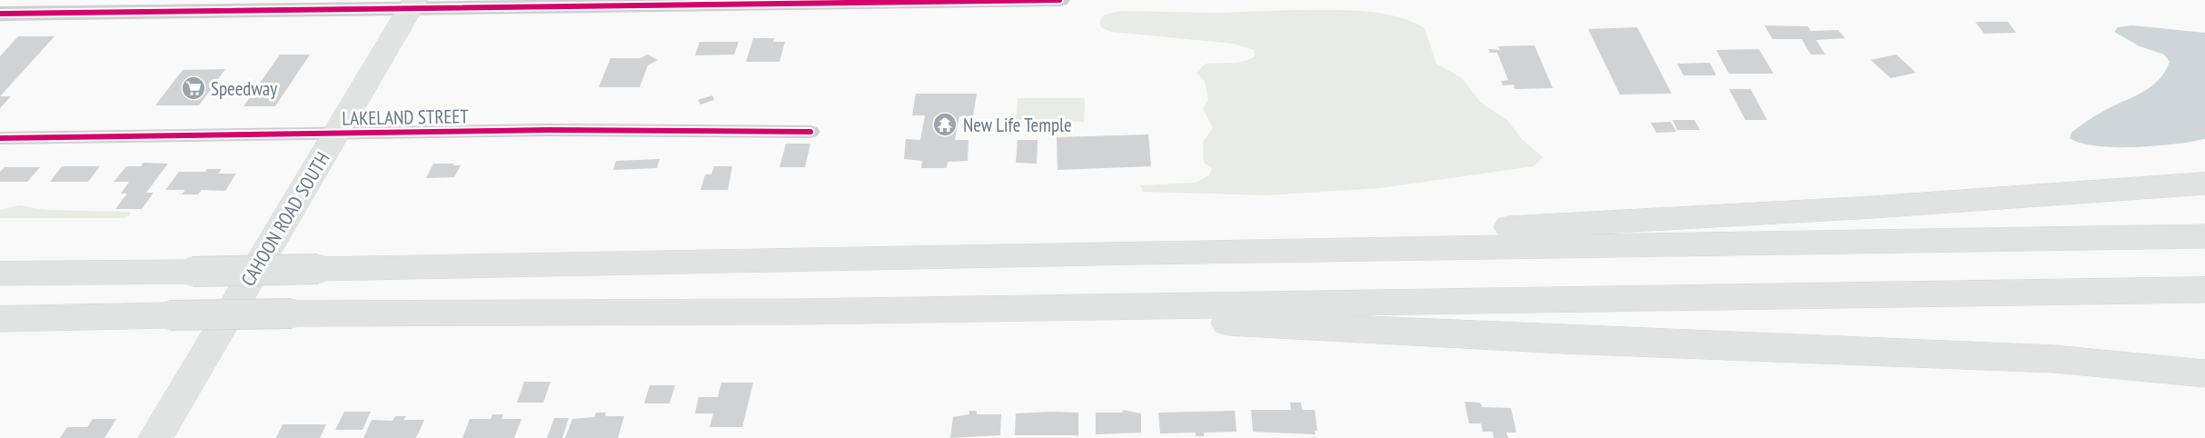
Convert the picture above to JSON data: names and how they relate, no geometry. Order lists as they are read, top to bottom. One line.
{"streets":{"main road":["CAHOON ROAD SOUTH"],"street":["LAKELAND STREET"]},"crossings":[["LAKELAND STREET","CAHOON ROAD SOUTH"]],"places":{"supermarket":["Speedway"],"temple":["New Life Temple"]}}
